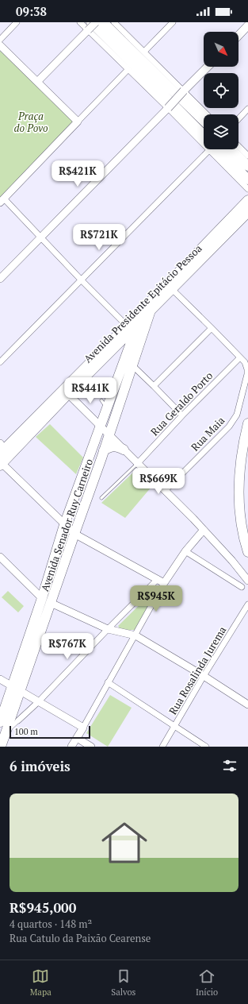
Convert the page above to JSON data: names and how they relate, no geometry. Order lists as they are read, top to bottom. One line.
{"streets":{"main road":["Avenida Presidente Epitácio Pessoa","Avenida Senador Ruy Carneiro"],"street":["Rua Geraldo Porto","Rua Maia","Rua Rosalinda Jurema"]},"crossings":[["Avenida Presidente Epitácio Pessoa","Rua Maia"],["Avenida Presidente Epitácio Pessoa","Avenida Senador Ruy Carneiro"],["Rua Geraldo Porto","Rua Maia"]],"parks":["Praça do Povo"],"scale_bar":"100 m","north":"bottom right","page":{"status":"09:38","price":["R$421K","R$721K","R$441K","R$669K","R$945K","R$767K"],"scale":"100 m","heading":"6 imóveis","list":[{"name":"R$945,000","note":"4 quartos · 148 m² · Rua Catulo da Paixão Cearense"}],"tabs":["Mapa","Salvos","Início"]}}
